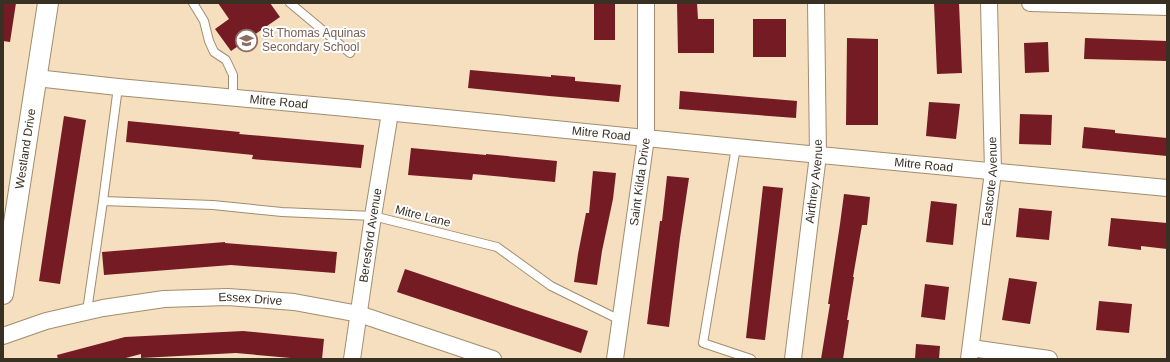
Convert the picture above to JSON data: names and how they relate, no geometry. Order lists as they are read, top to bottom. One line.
{"streets":{"street":["Mitre Road","Westland Drive","Airthrey Avenue","Eastcote Avenue","Saint Kilda Drive","Beresford Avenue","Essex Drive"],"lane":["Mitre Lane"]},"crossings":[["Mitre Road","Westland Drive"],["Mitre Road","Airthrey Avenue"],["Mitre Road","Eastcote Avenue"],["Mitre Road","Saint Kilda Drive"],["Mitre Road","Beresford Avenue"],["Saint Kilda Drive","Mitre Lane"],["Mitre Lane","Beresford Avenue"],["Beresford Avenue","Essex Drive"]],"places":{"school or university":["St Thomas Aquinas Secondary School"]}}
